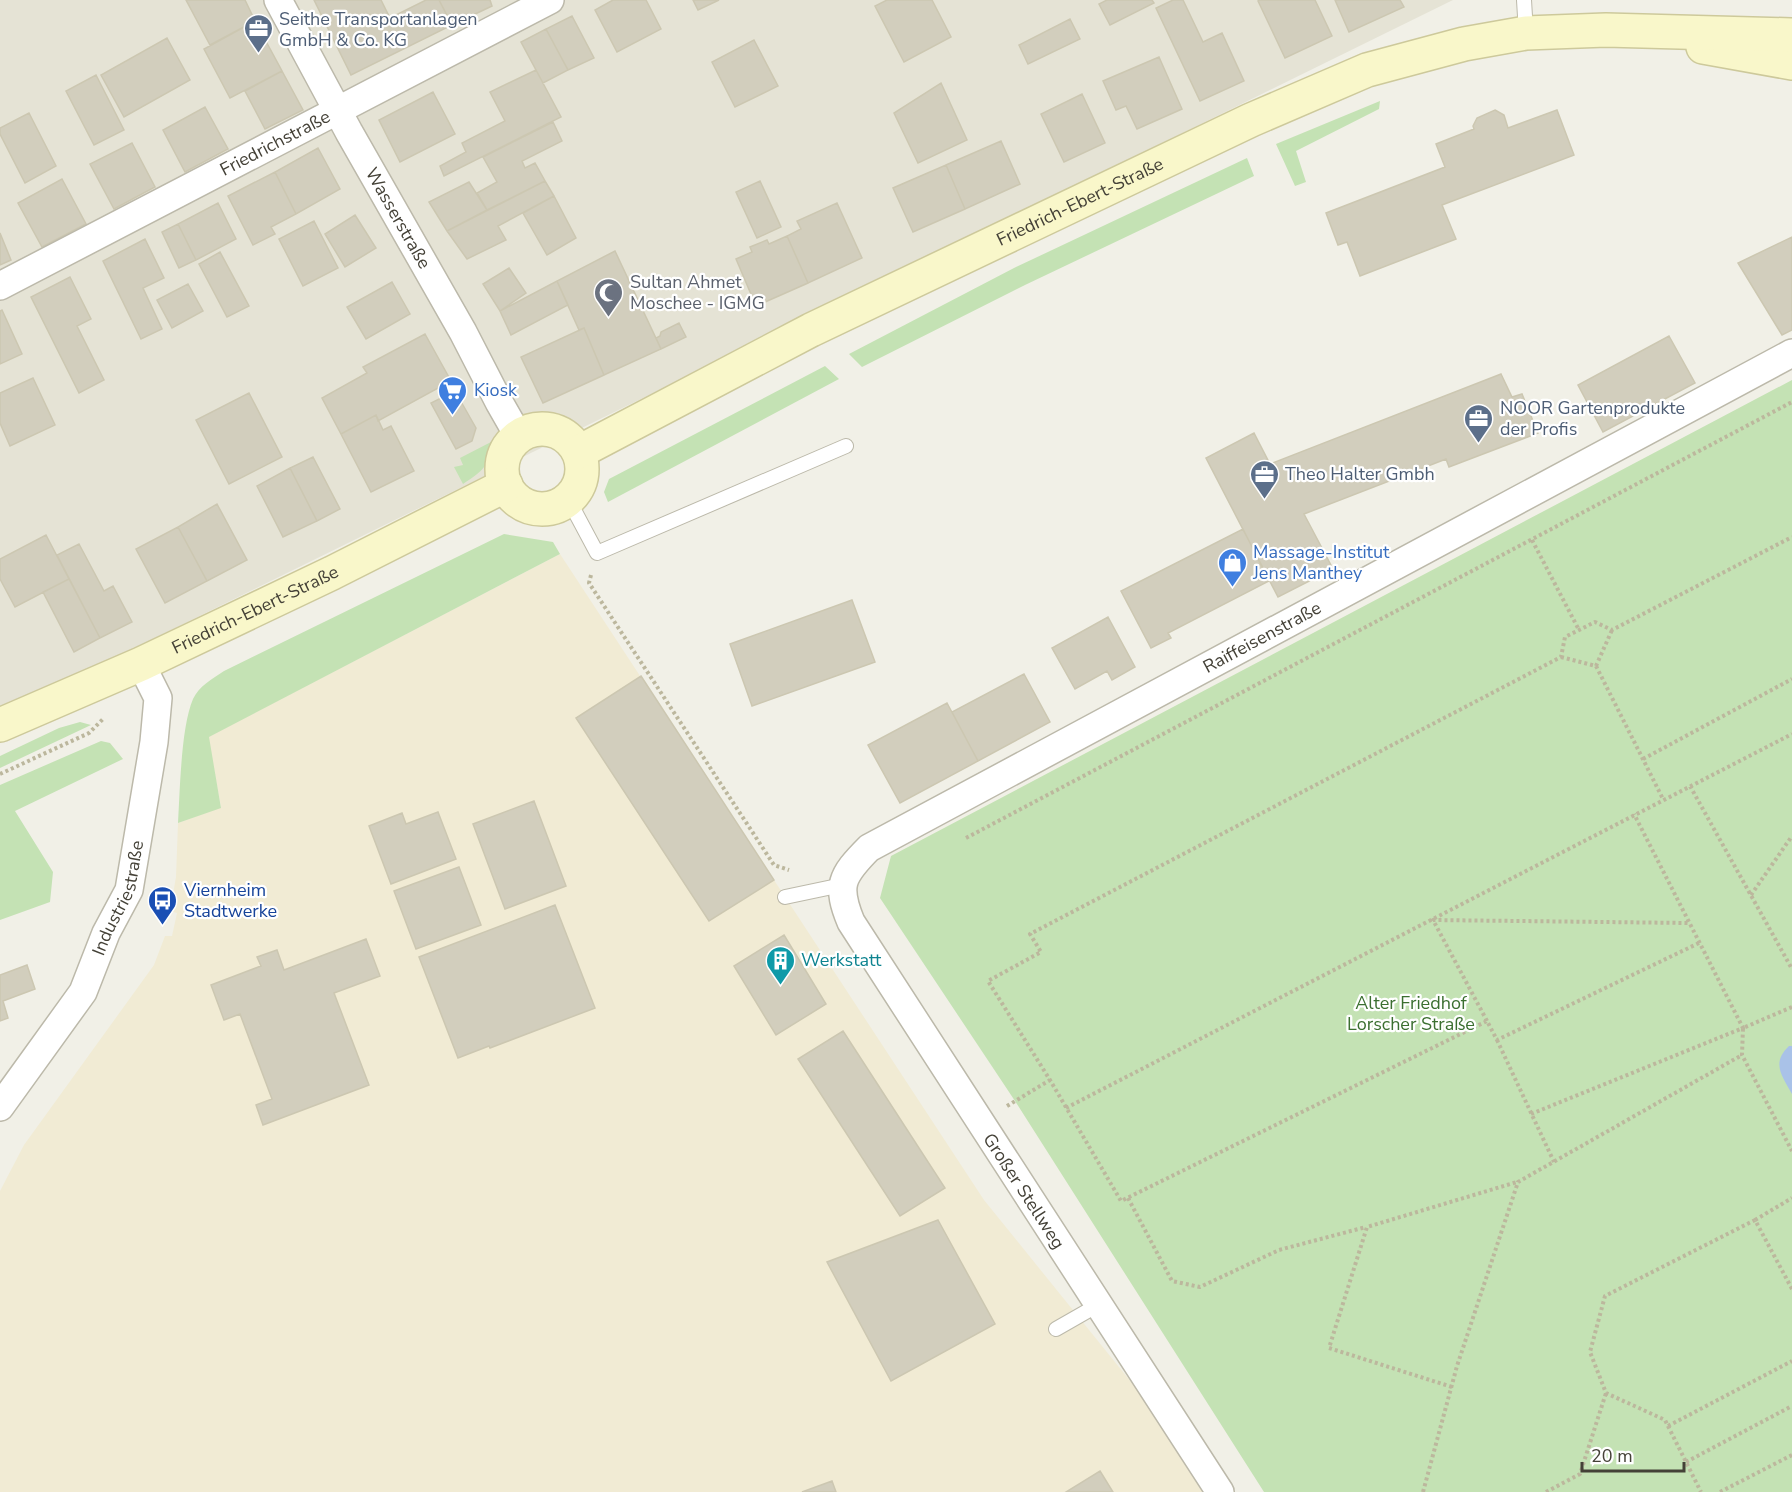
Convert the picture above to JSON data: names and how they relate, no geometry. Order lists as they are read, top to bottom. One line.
{"streets":{"street":["Friedrichstraße","Friedrich-Ebert-Straße","Wasserstraße","Raiffeisenstraße","Industriestraße","Großer Stellweg"]},"crossings":[["Friedrichstraße","Wasserstraße"],["Friedrich-Ebert-Straße","Wasserstraße"],["Friedrich-Ebert-Straße","Industriestraße"],["Raiffeisenstraße","Großer Stellweg"]],"parks":["Alter Friedhof Lorscher Straße"],"places":{"office":["Seithe Transportanlagen GmbH & Co. KG","NOOR Gartenprodukte der Profis","Theo Halter Gmbh"],"mosque":["Sultan Ahmet Moschee - IGMG"],"supermarket":["Kiosk"],"shop":["Massage-Institut Jens Manthey"],"bus stop":["Viernheim Stadtwerke"],"building":["Werkstatt"]},"scale_bar":"20 m"}
